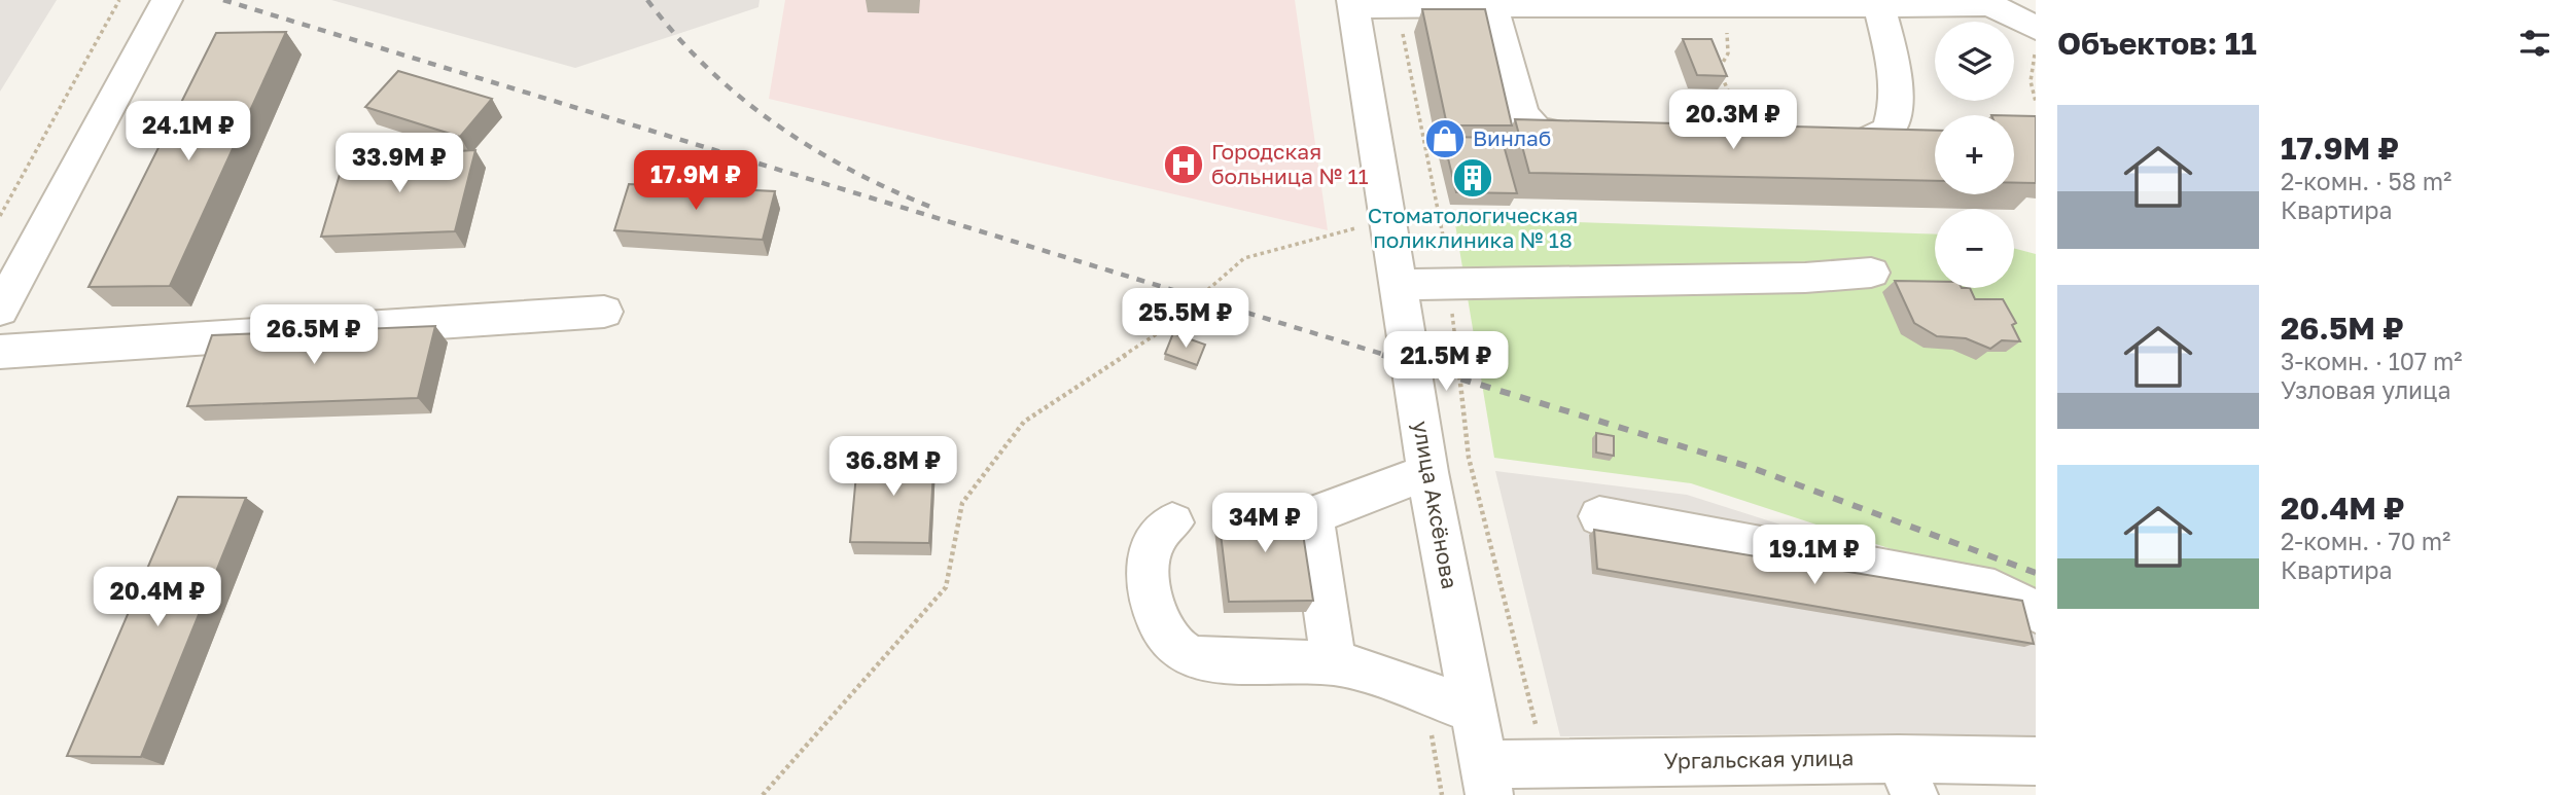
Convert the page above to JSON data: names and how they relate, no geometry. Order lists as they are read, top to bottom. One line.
{"streets":{"street":["улица Аксёнова","Ургальская улица"]},"crossings":[["улица Аксёнова","Ургальская улица"]],"places":{"shop":["Винлаб"],"hospital":["Городская больница № 11"],"building":["Стоматологическая поликлиника № 18"]},"page":{"heading":"Объектов: 11","map_buttons":["+","−"],"list":[{"name":"17.9M ₽","note":"2-комн. · 58 m² · Квартира"},{"name":"26.5M ₽","note":"3-комн. · 107 m² · Узловая улица"},{"name":"20.4M ₽","note":"2-комн. · 70 m² · Квартира"}],"price":["20.3M ₽","24.1M ₽","33.9M ₽","17.9M ₽","25.5M ₽","26.5M ₽","21.5M ₽","36.8M ₽","34M ₽","19.1M ₽","20.4M ₽"]}}
